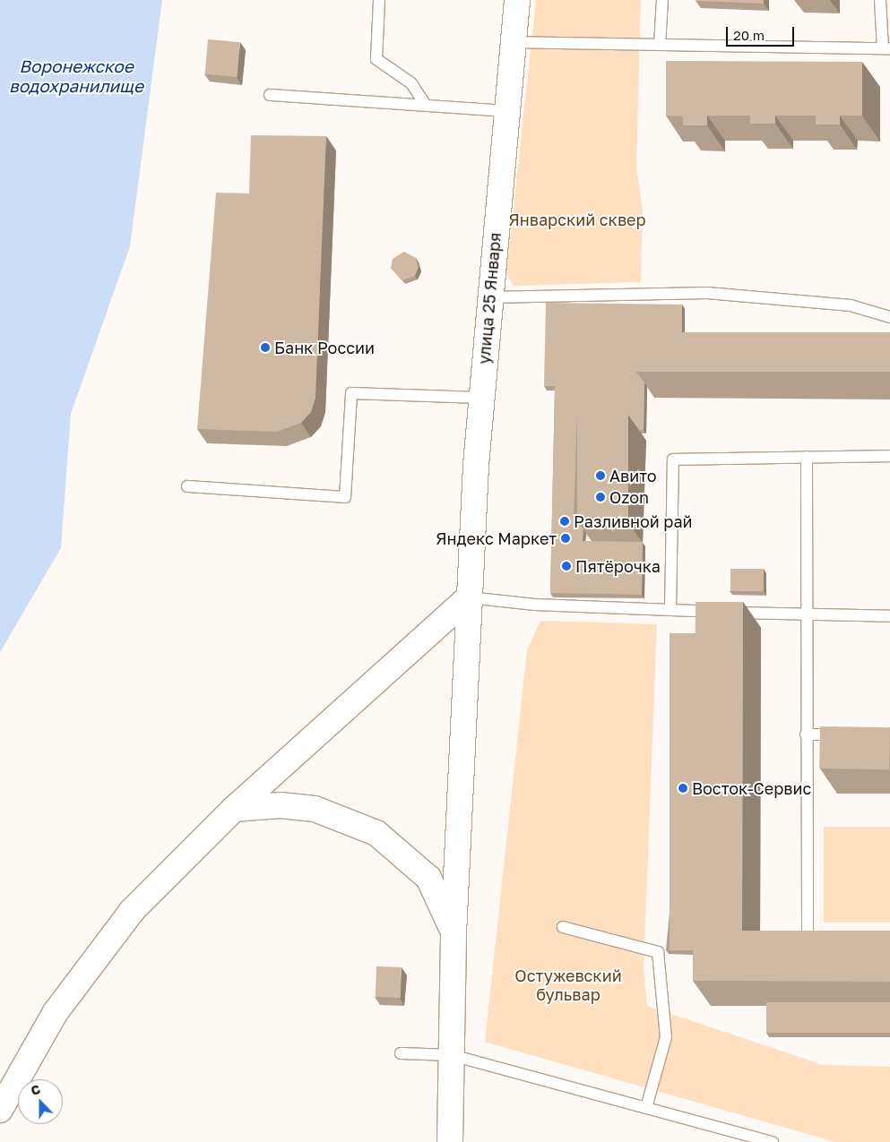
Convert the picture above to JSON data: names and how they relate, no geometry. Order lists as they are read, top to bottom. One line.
{"streets":{"street":["улица 25 Января"]},"water":["Воронежское водохранилище"],"parks":["Январский сквер","Остужевский бульвар"],"places":["Банк России","Авито","Ozon","Разливной рай","Яндекс Маркет","Пятёрочка","Восток-Сервис"],"scale_bar":"20 m","north":"top"}
